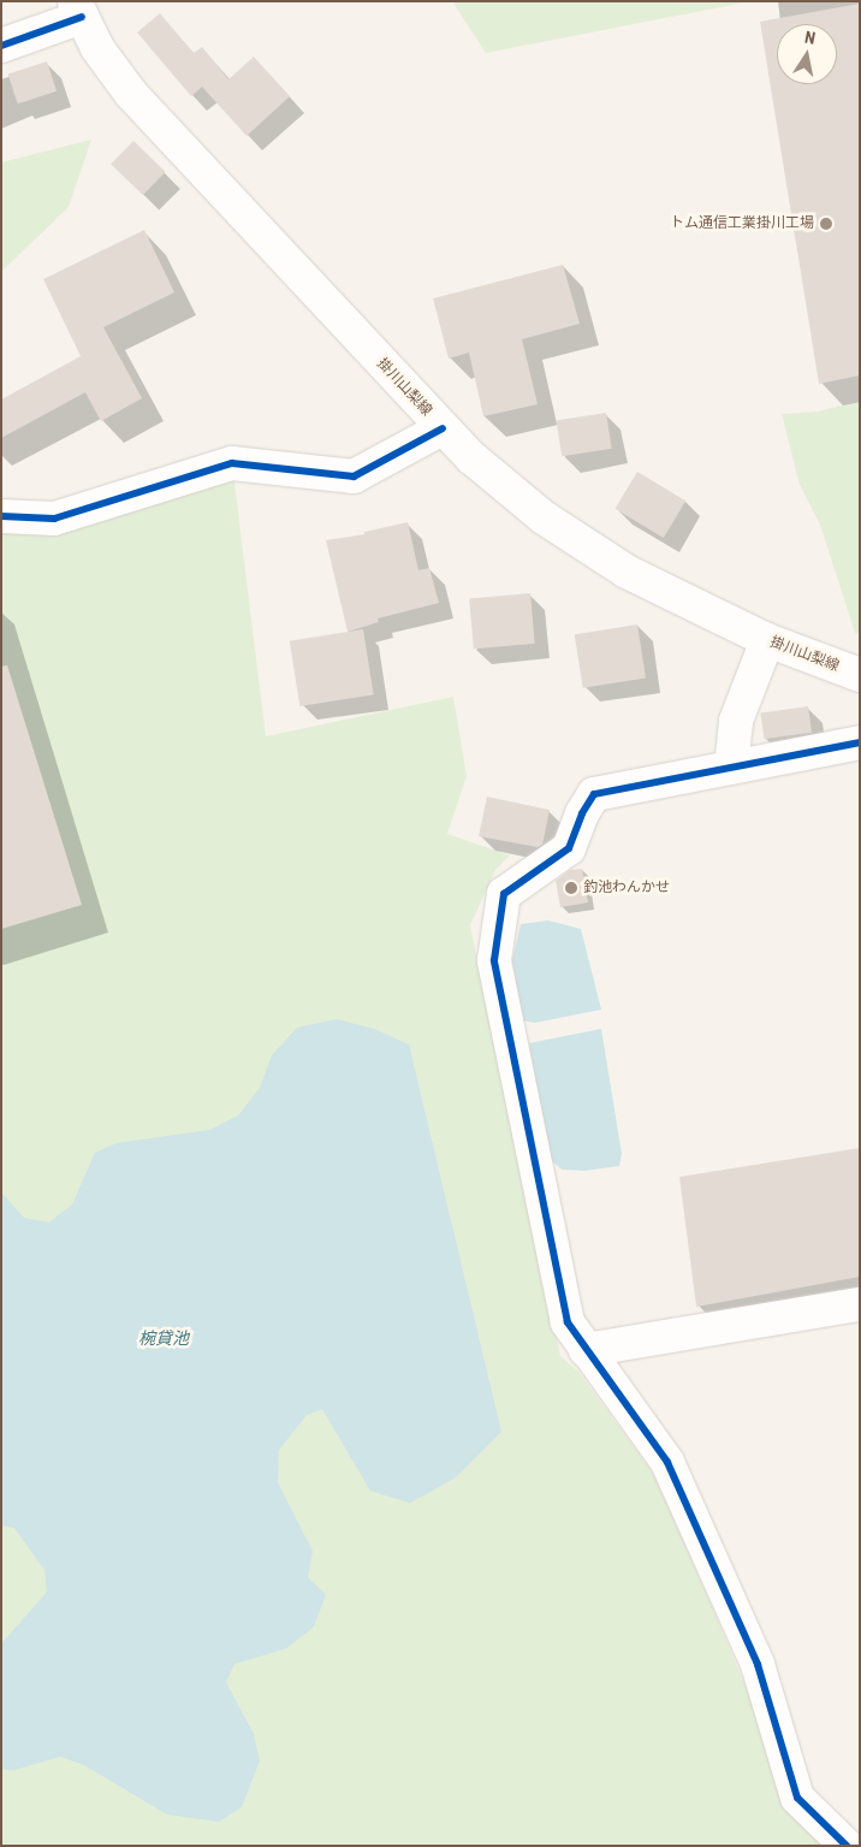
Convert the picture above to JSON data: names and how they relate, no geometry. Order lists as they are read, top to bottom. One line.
{"streets":{"street":["掛川山梨線"]},"water":["椀貸池"],"places":["トム通信工業掛川工場","釣池わんかせ"],"north":"top"}
